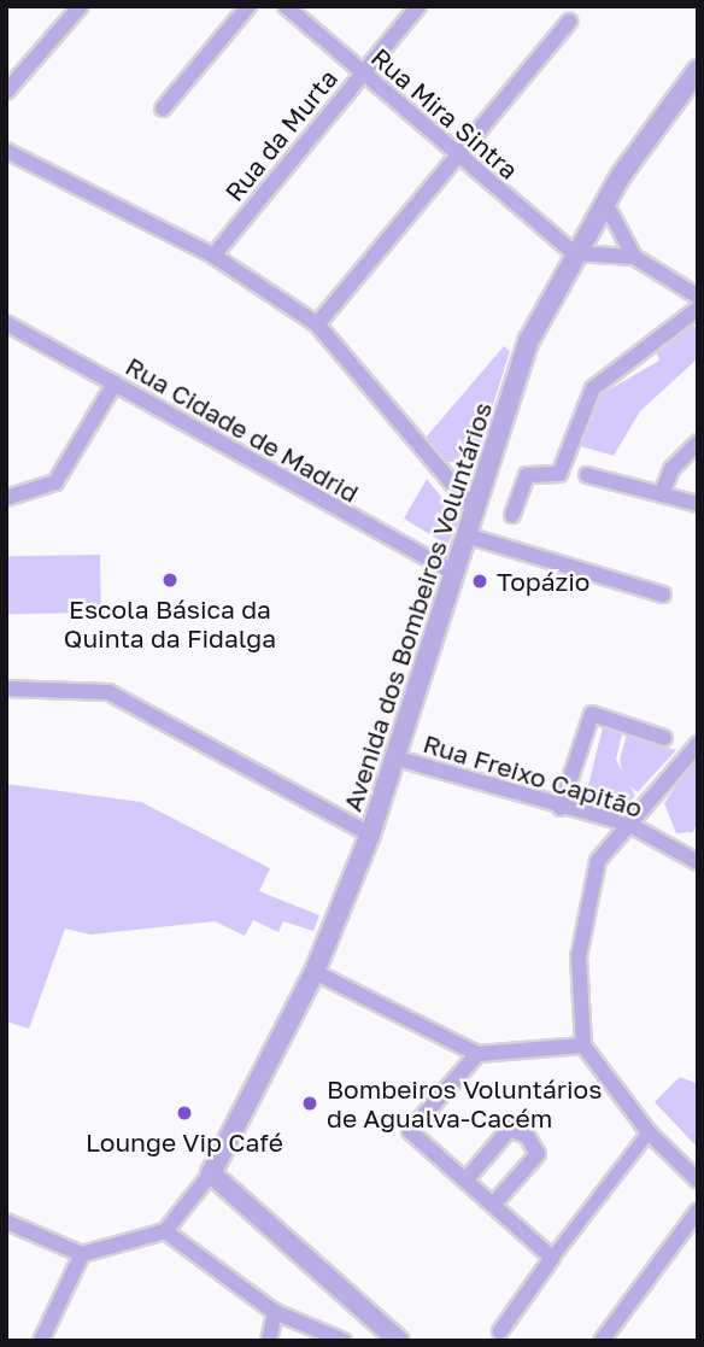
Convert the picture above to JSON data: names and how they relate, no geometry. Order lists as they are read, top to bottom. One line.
{"streets":{"street":["Rua Mira Sintra","Rua da Murta","Rua Cidade de Madrid","Avenida dos Bombeiros Voluntários","Rua Freixo Capitão"]},"crossings":[["Rua Mira Sintra","Rua da Murta"],["Rua Mira Sintra","Avenida dos Bombeiros Voluntários"],["Rua Cidade de Madrid","Avenida dos Bombeiros Voluntários"],["Avenida dos Bombeiros Voluntários","Rua Freixo Capitão"]],"places":["Escola Básica da Quinta da Fidalga","Topázio","Bombeiros Voluntários de Agualva-Cacém","Lounge Vip Café"]}
